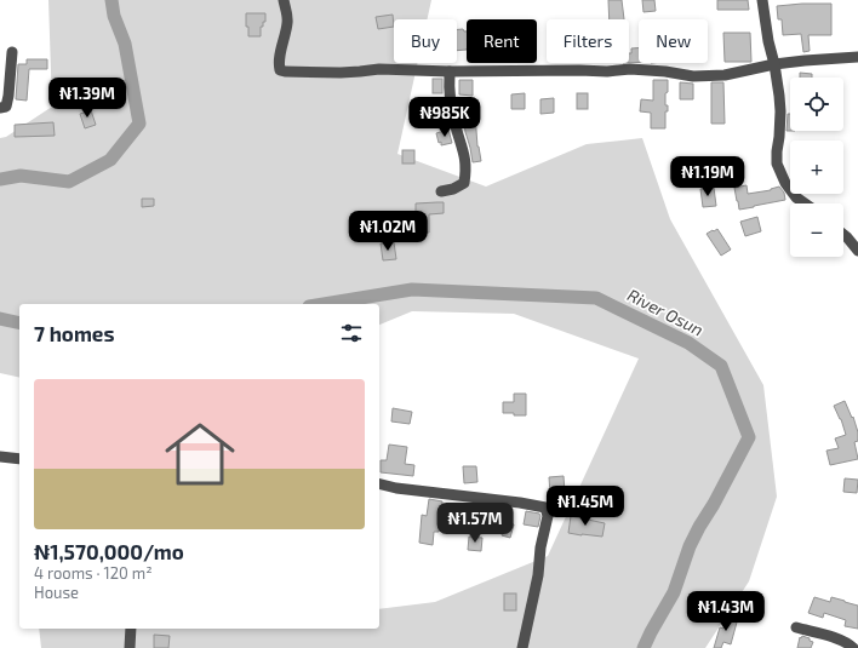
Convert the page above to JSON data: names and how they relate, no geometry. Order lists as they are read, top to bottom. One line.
{"water":["River Osun"],"page":{"chip":["Buy","Rent","Filters","New"],"map_buttons":["+","−"],"price":["₦1.39M","₦985K","₦1.19M","₦1.02M","₦1.45M","₦1.57M","₦1.43M"],"heading":"7 homes","list":[{"name":"₦1,570,000/mo","note":"4 rooms · 120 m² · House"}]}}
